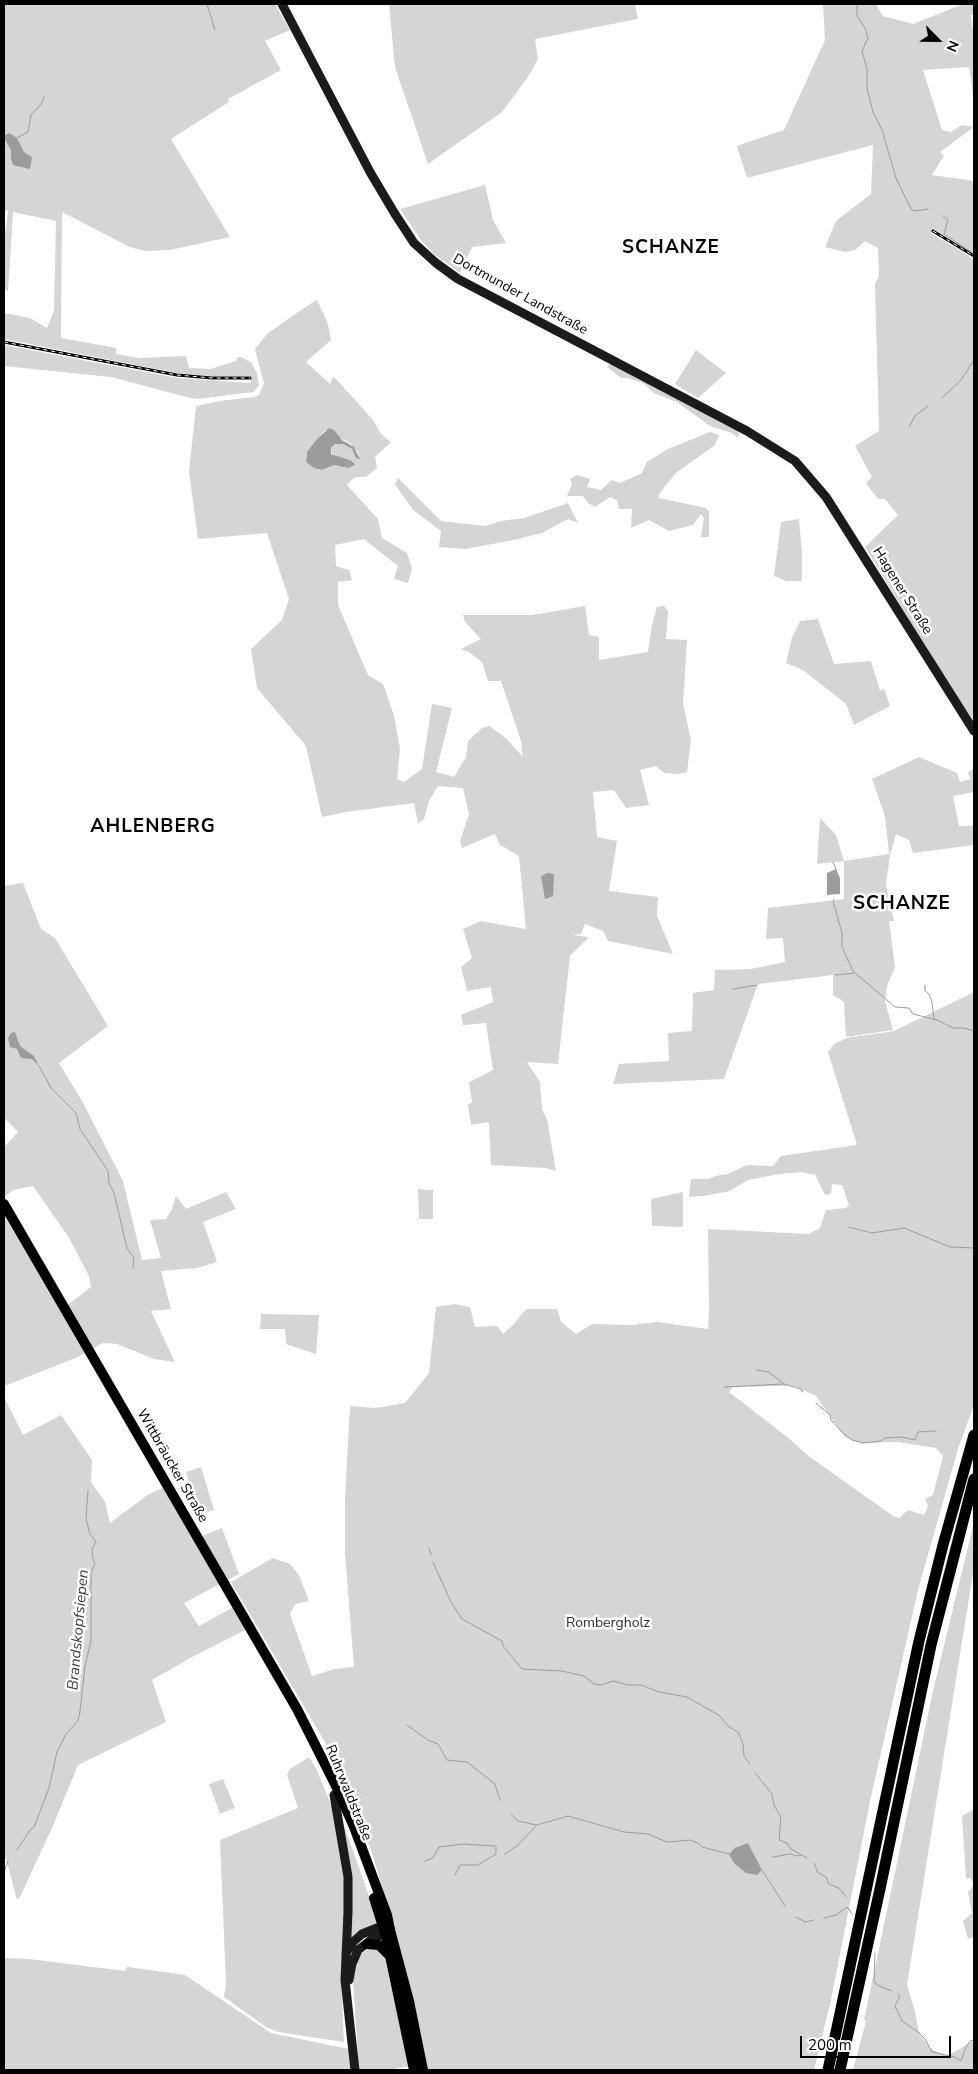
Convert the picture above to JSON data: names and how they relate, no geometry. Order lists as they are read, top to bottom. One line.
{"streets":{"main road":["Dortmunder Landstraße","Hagener Straße","Wittbräucker Straße","Ruhrwaldstraße"]},"crossings":[["Dortmunder Landstraße","Hagener Straße"],["Wittbräucker Straße","Ruhrwaldstraße"]],"districts":["SCHANZE","AHLENBERG","SCHANZE"],"water":["Brandskopfsiepen"],"parks":["Rombergholz"],"scale_bar":"200 m","north":"bottom right"}
